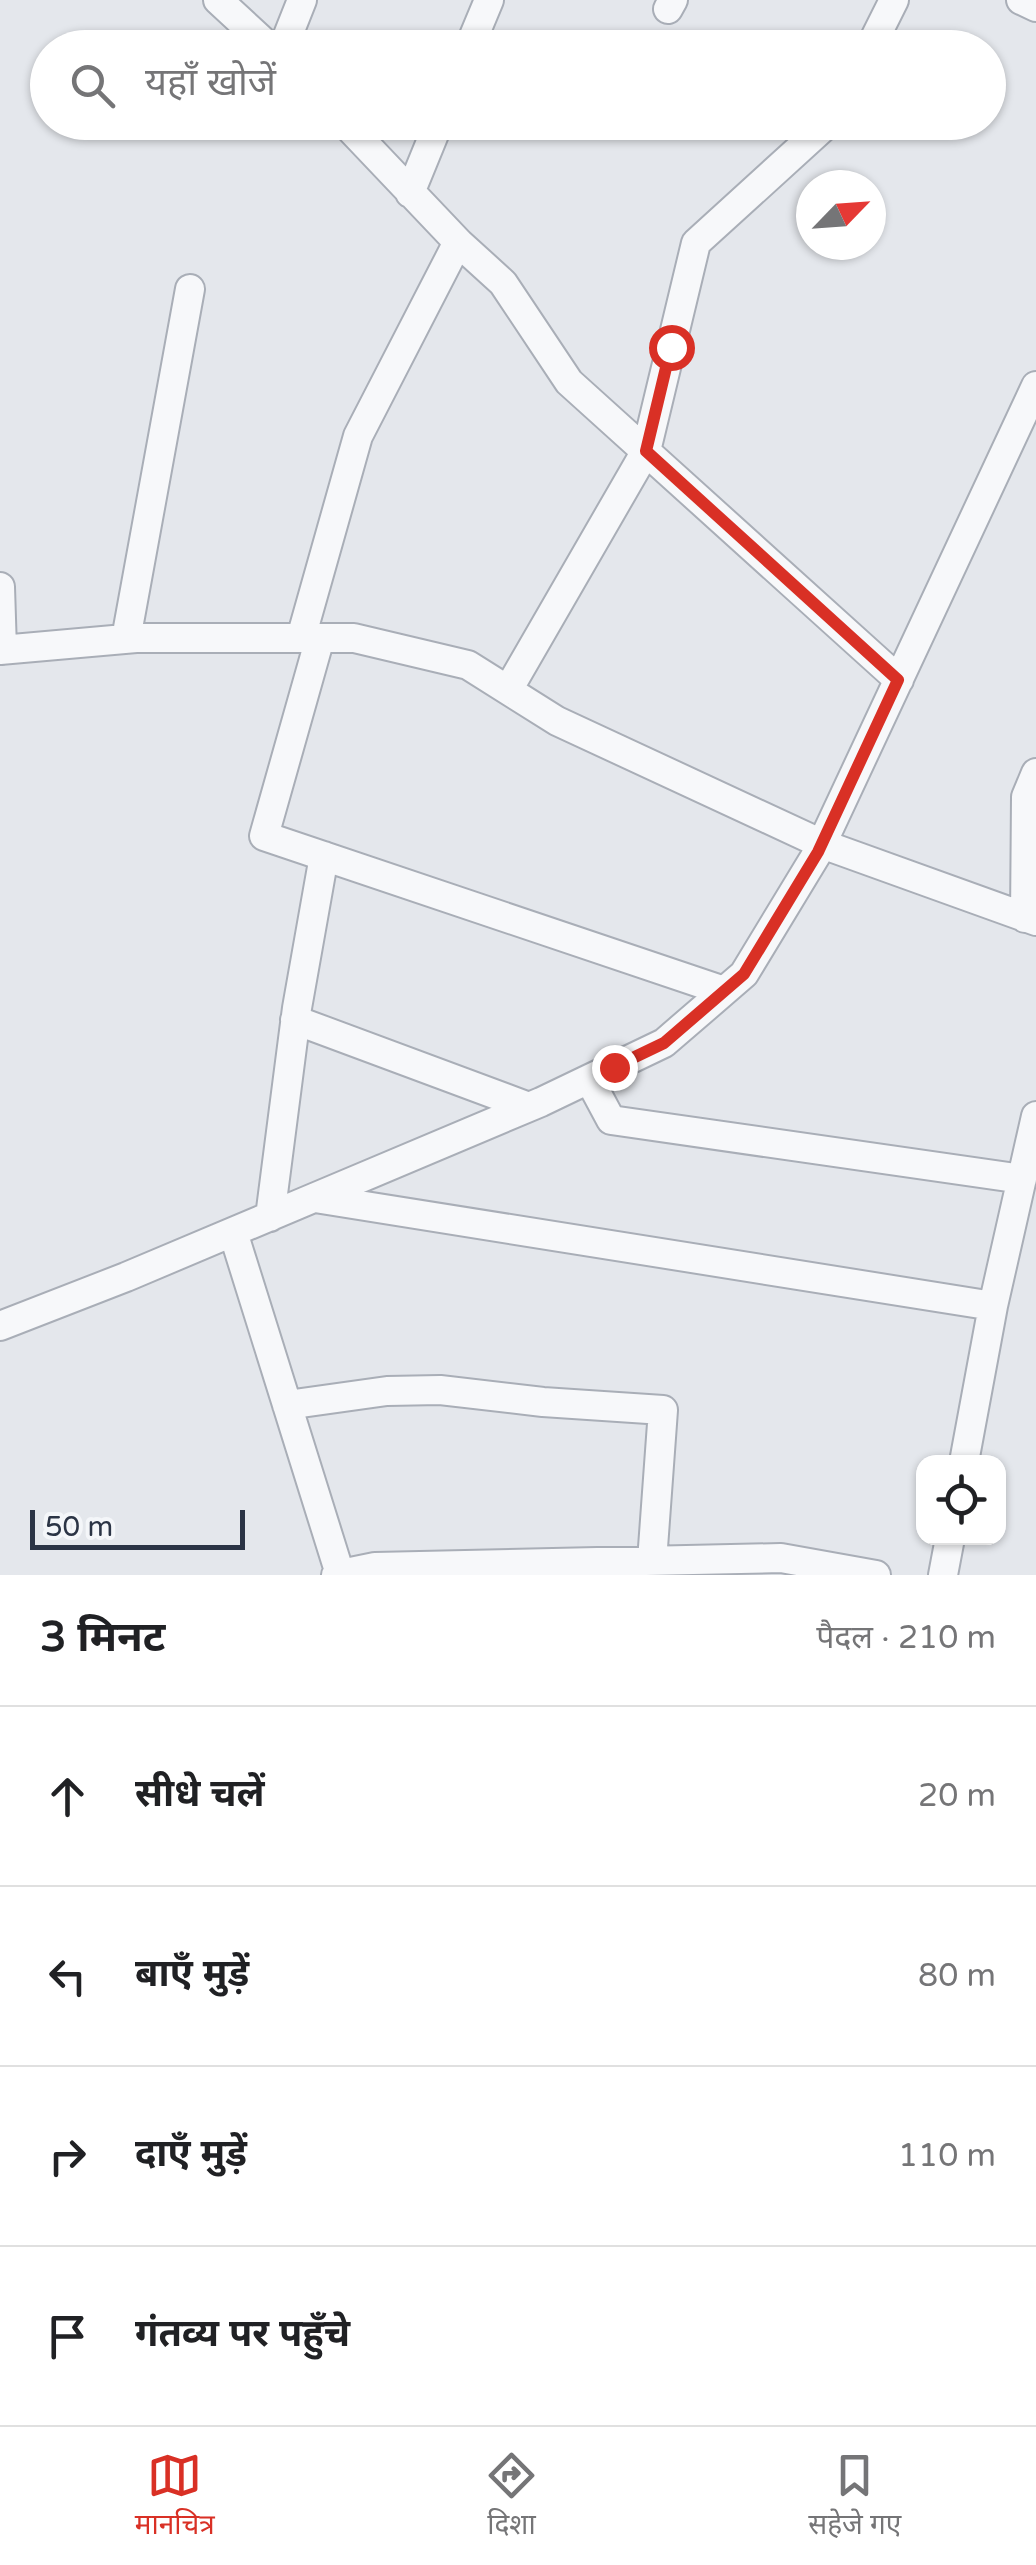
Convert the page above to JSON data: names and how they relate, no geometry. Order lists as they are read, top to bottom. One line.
{"scale_bar":"50 m","north":"top right","page":{"search":"यहाँ खोजें","scale":"50 m","heading":["3 मिनट","पैदल · 210 m"],"list":[["सीधे चलें","20 m"],["बाएँ मुड़ें","80 m"],["दाएँ मुड़ें","110 m"],"गंतव्य पर पहुँचे"],"nav":["मानचित्र","दिशा","सहेजे गए"]}}
